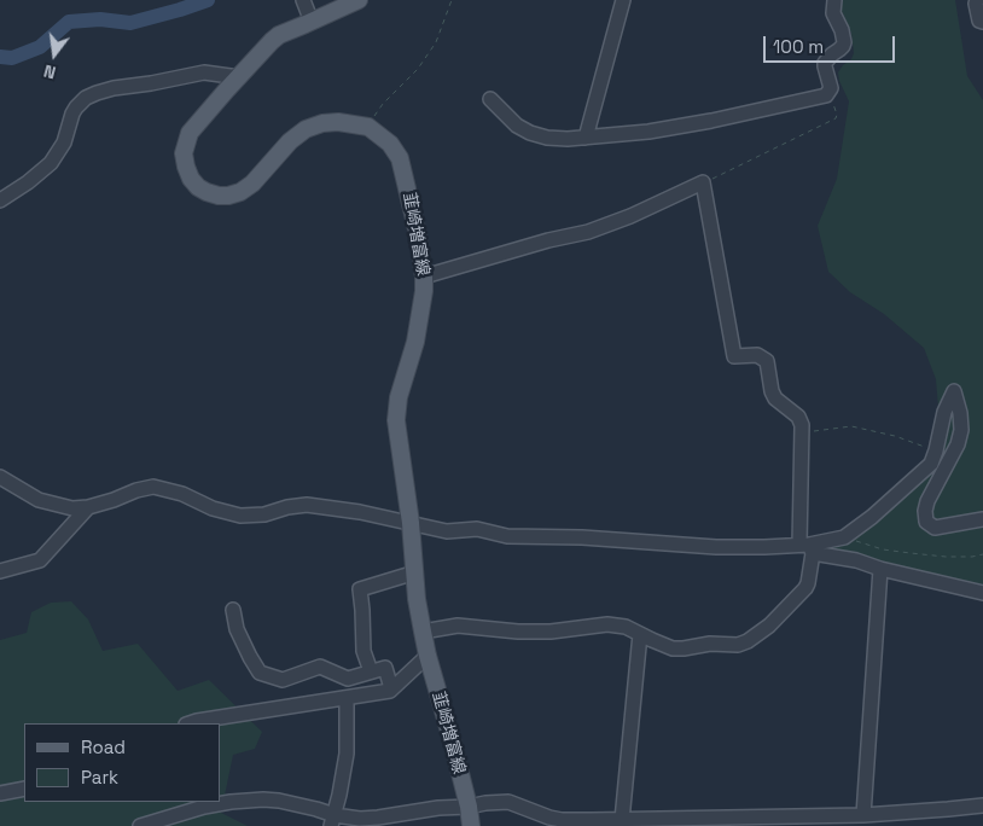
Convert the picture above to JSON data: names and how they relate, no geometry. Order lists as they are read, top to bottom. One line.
{"streets":{"main road":["韮崎増富線"]},"legend":["Road","Park"],"scale_bar":"100 m","north":"bottom"}
